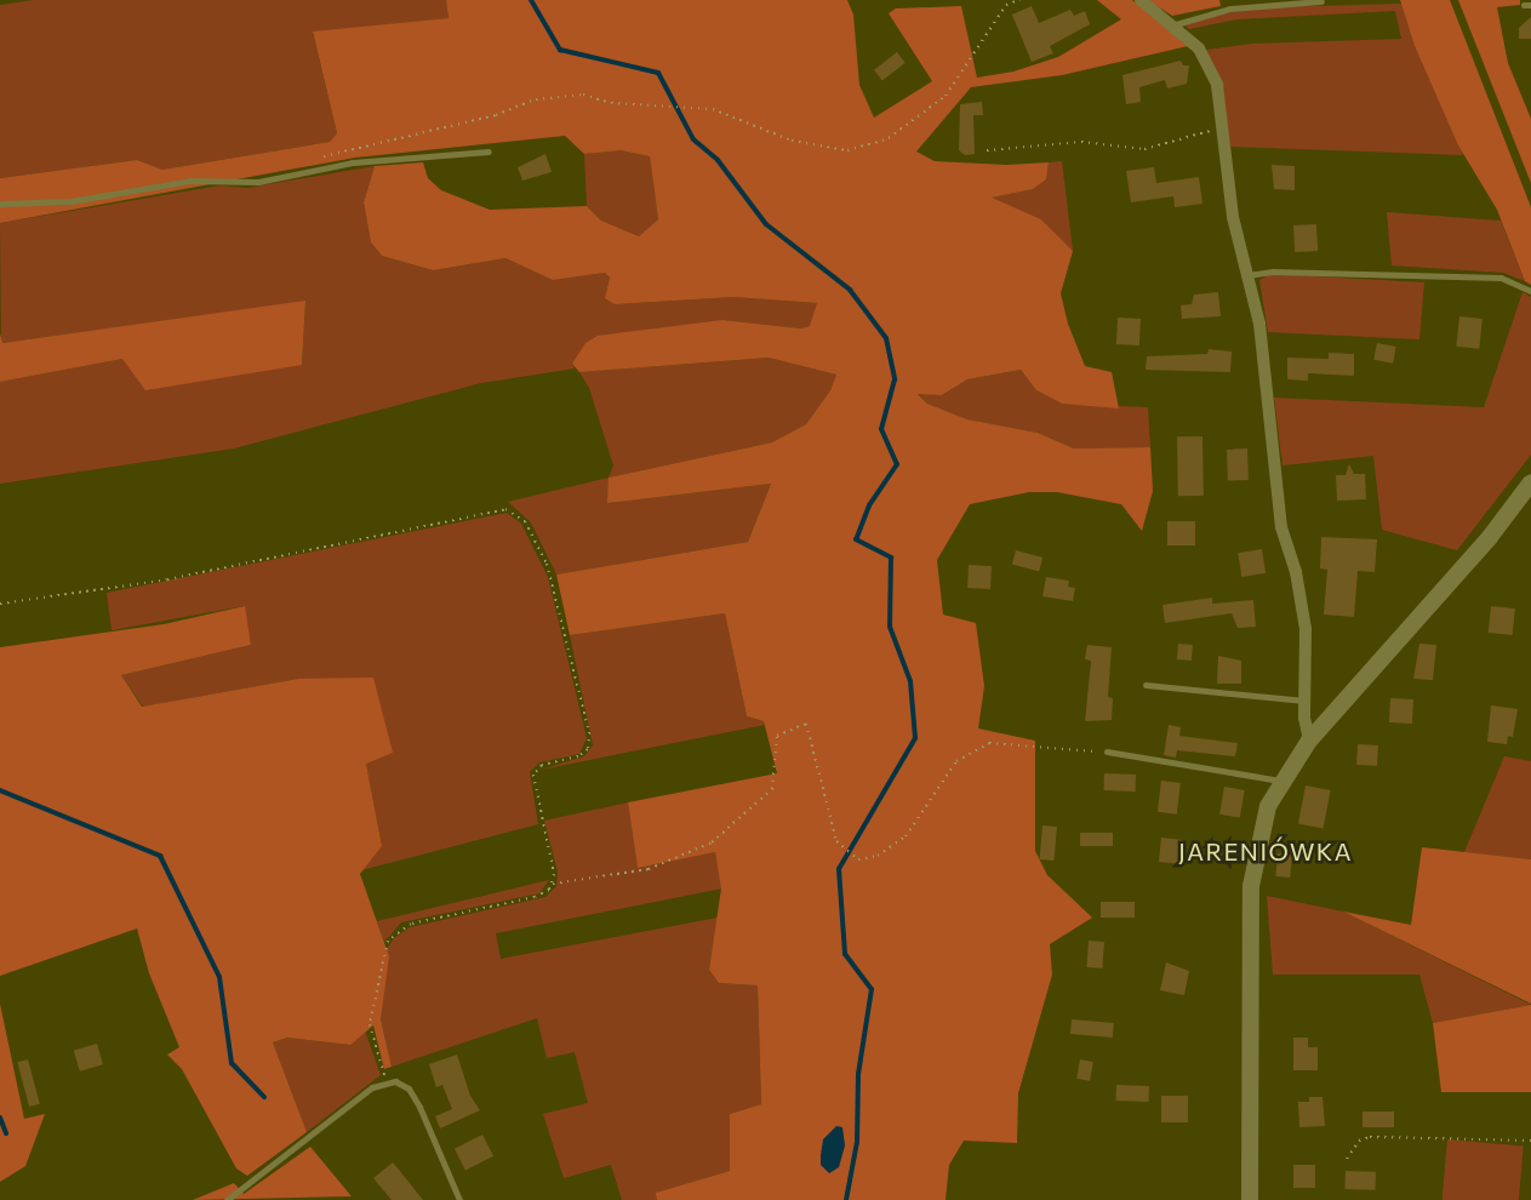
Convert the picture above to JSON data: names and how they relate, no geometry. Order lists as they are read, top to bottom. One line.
{"districts":["JARENIÓWKA"]}
